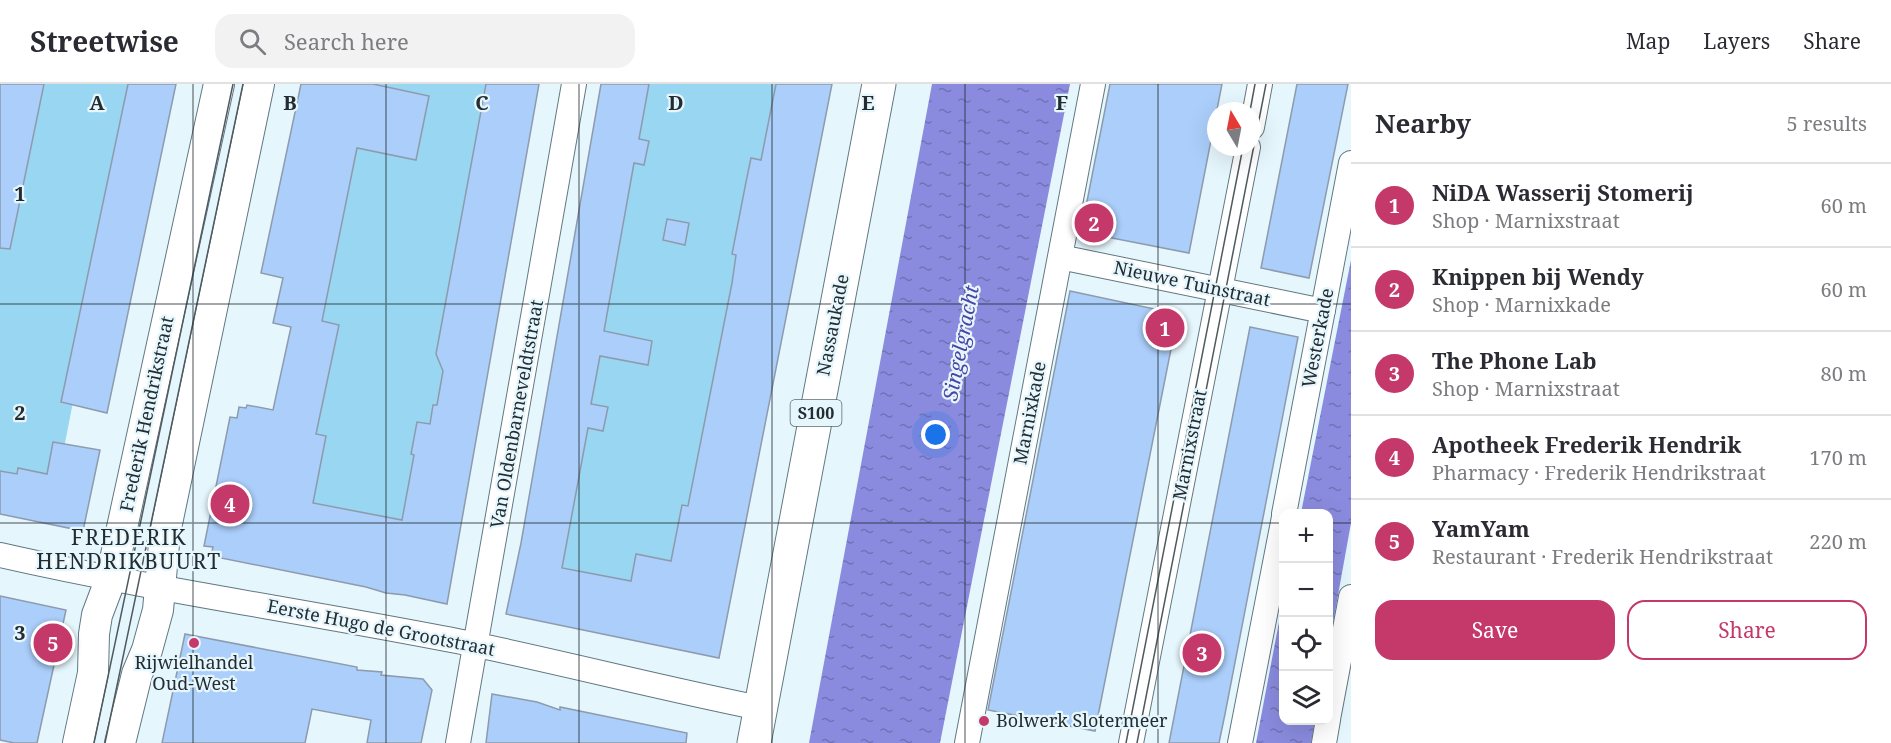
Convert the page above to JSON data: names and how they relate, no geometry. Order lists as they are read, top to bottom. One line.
{"streets":{"main road":["Nassaukade","S100"],"street":["Nieuwe Tuinstraat","Westerkade","Marnixkade","Frederik Hendrikstraat","Van Oldenbarneveldtstraat","Marnixstraat","Eerste Hugo de Grootstraat"]},"crossings":[["Nieuwe Tuinstraat","Westerkade"],["Nieuwe Tuinstraat","Marnixkade"],["Nieuwe Tuinstraat","Marnixstraat"],["Nassaukade","Eerste Hugo de Grootstraat"],["Frederik Hendrikstraat","Eerste Hugo de Grootstraat"],["Van Oldenbarneveldtstraat","Eerste Hugo de Grootstraat"]],"districts":["FREDERIK HENDRIKBUURT"],"water":["Singelgracht"],"places":["Rijwielhandel Oud-West","Bolwerk Slotermeer"],"north":"top","page":{"header":"Streetwise","search":"Search here","nav":["Map","Layers","Share"],"heading":["Nearby","5 results"],"list":[{"mark":"1","name":"NiDA Wasserij Stomerij","note":"Shop · Marnixstraat","value":"60 m"},{"mark":"2","name":"Knippen bij Wendy","note":"Shop · Marnixkade","value":"60 m"},{"mark":"3","name":"The Phone Lab","note":"Shop · Marnixstraat","value":"80 m"},{"mark":"4","name":"Apotheek Frederik Hendrik","note":"Pharmacy · Frederik Hendrikstraat","value":"170 m"},{"mark":"5","name":"YamYam","note":"Restaurant · Frederik Hendrikstraat","value":"220 m"}],"pins":["2","1","4","5","3"],"map_buttons":["+","−"],"buttons":["Save","Share"]},"grid":{"columns":["A","B","C","D","E","F"],"rows":["1","2","3"]}}
